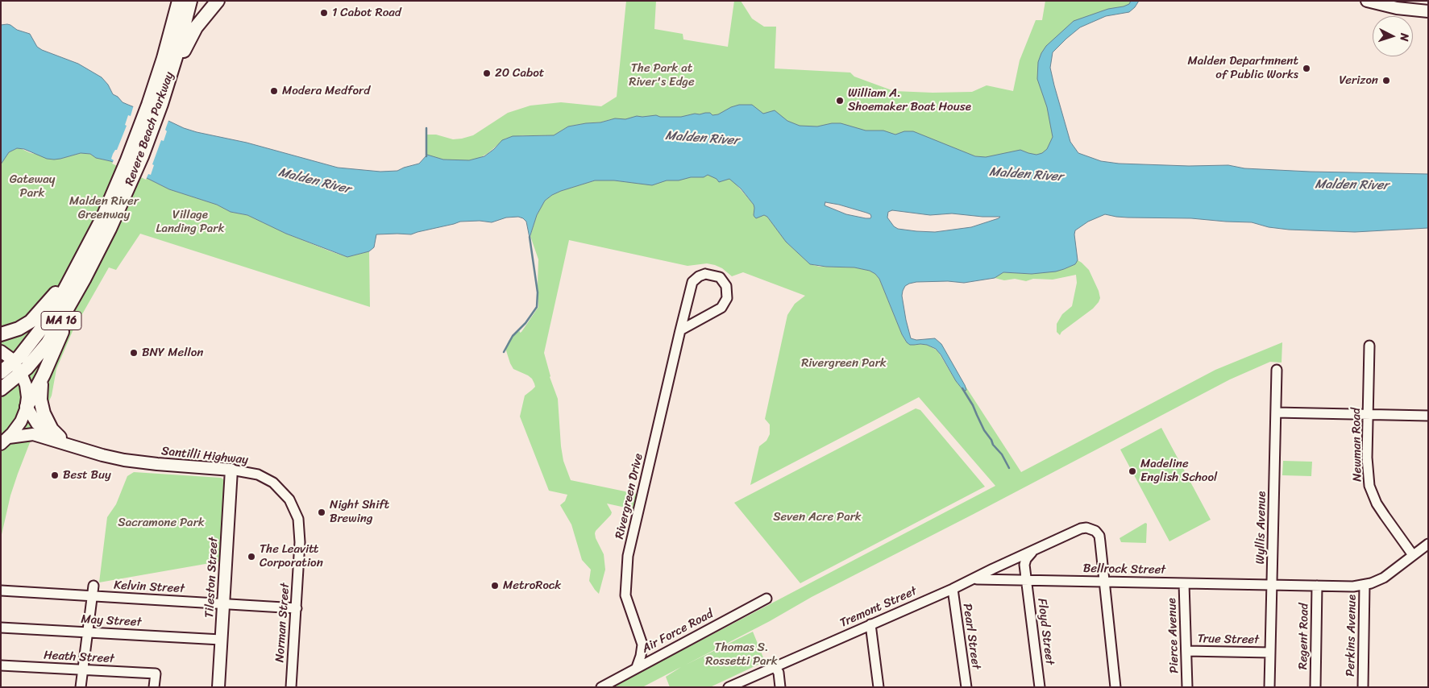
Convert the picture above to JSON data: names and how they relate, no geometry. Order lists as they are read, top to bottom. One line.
{"streets":{"highway":["Revere Beach Parkway","MA 16"],"main road":["Santilli Highway","Tileston Street"],"street":["Newman Road","Rivergreen Drive","Wyllis Avenue","Bellrock Street","Kelvin Street","Tremont Street","May Street","Norman Street","Air Force Road","Floyd Street","Pierce Avenue","Perkins Avenue","Pearl Street","Regent Road","True Street","Heath Street"]},"crossings":[["Newman Road","Bellrock Street"],["Santilli Highway","Tileston Street"],["Santilli Highway","Norman Street"],["Rivergreen Drive","Air Force Road"],["Wyllis Avenue","Bellrock Street"],["Wyllis Avenue","True Street"],["Bellrock Street","Tremont Street"],["Bellrock Street","Floyd Street"],["Bellrock Street","Pierce Avenue"],["Bellrock Street","Perkins Avenue"],["Bellrock Street","Regent Road"],["Tileston Street","Kelvin Street"],["Tileston Street","May Street"],["Kelvin Street","Norman Street"],["Tremont Street","Floyd Street"],["Tremont Street","Pearl Street"],["Pierce Avenue","True Street"]],"water":["Malden River"],"parks":["The Park at River's Edge","Gateway Park","Malden River Greenway","Village Landing Park","Rivergreen Park","Seven Acre Park","Sacramone Park","Thomas S. Rossetti Park"],"places":["1 Cabot Road","Malden Departmnent of Public Works","20 Cabot","Verizon","Modera Medford","William A. Shoemaker Boat House","BNY Mellon","Madeline English School","Best Buy","Night Shift Brewing","The Leavitt Corporation","MetroRock"],"north":"right"}
